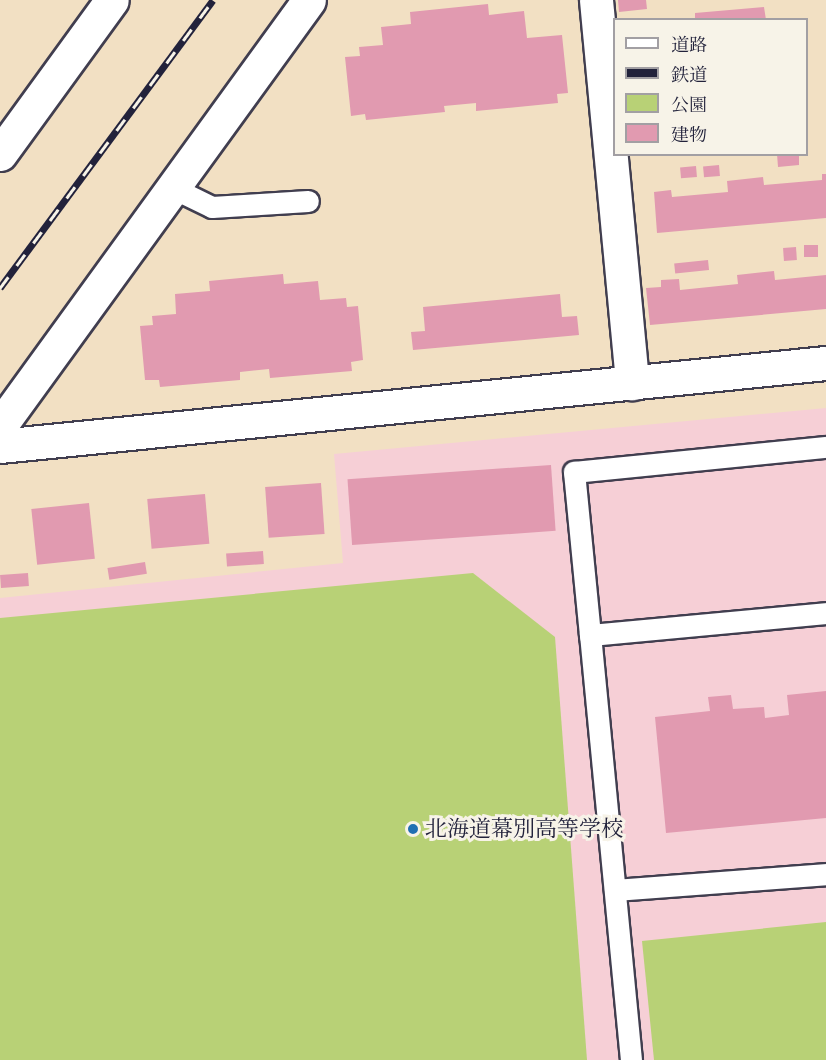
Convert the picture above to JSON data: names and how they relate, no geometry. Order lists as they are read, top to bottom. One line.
{"places":["北海道幕別高等学校"],"legend":["道路","鉄道","公園","建物"]}
